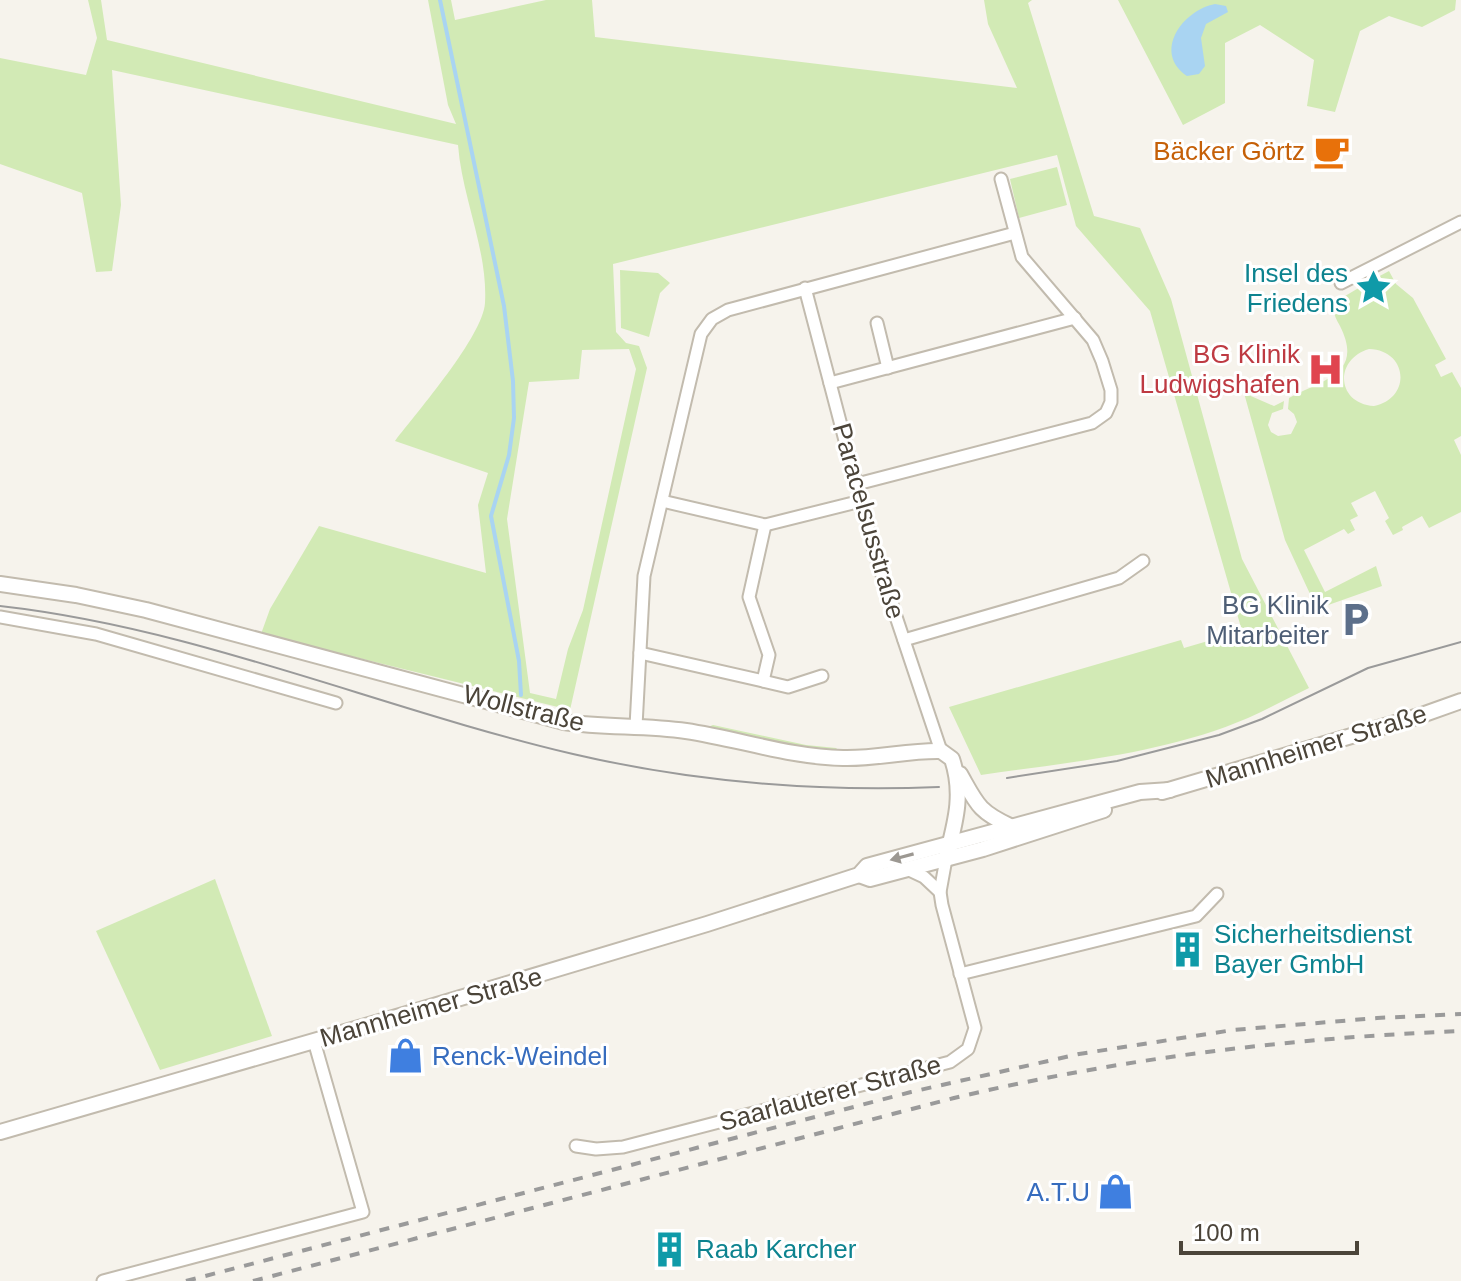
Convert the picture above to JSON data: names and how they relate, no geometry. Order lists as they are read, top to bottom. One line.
{"streets":{"street":["Paracelsusstraße","Wollstraße","Mannheimer Straße","Saarlauterer Straße"]},"crossings":[["Paracelsusstraße","Wollstraße"],["Mannheimer Straße","Saarlauterer Straße"]],"places":{"cafe":["Bäcker Görtz"],"place":["Insel des Friedens"],"hospital":["BG Klinik Ludwigshafen"],"parking":["BG Klinik Mitarbeiter"],"building":["Sicherheitsdienst Bayer GmbH","Raab Karcher"],"shop":["Renck-Weindel","A.T.U"]},"scale_bar":"100 m"}
